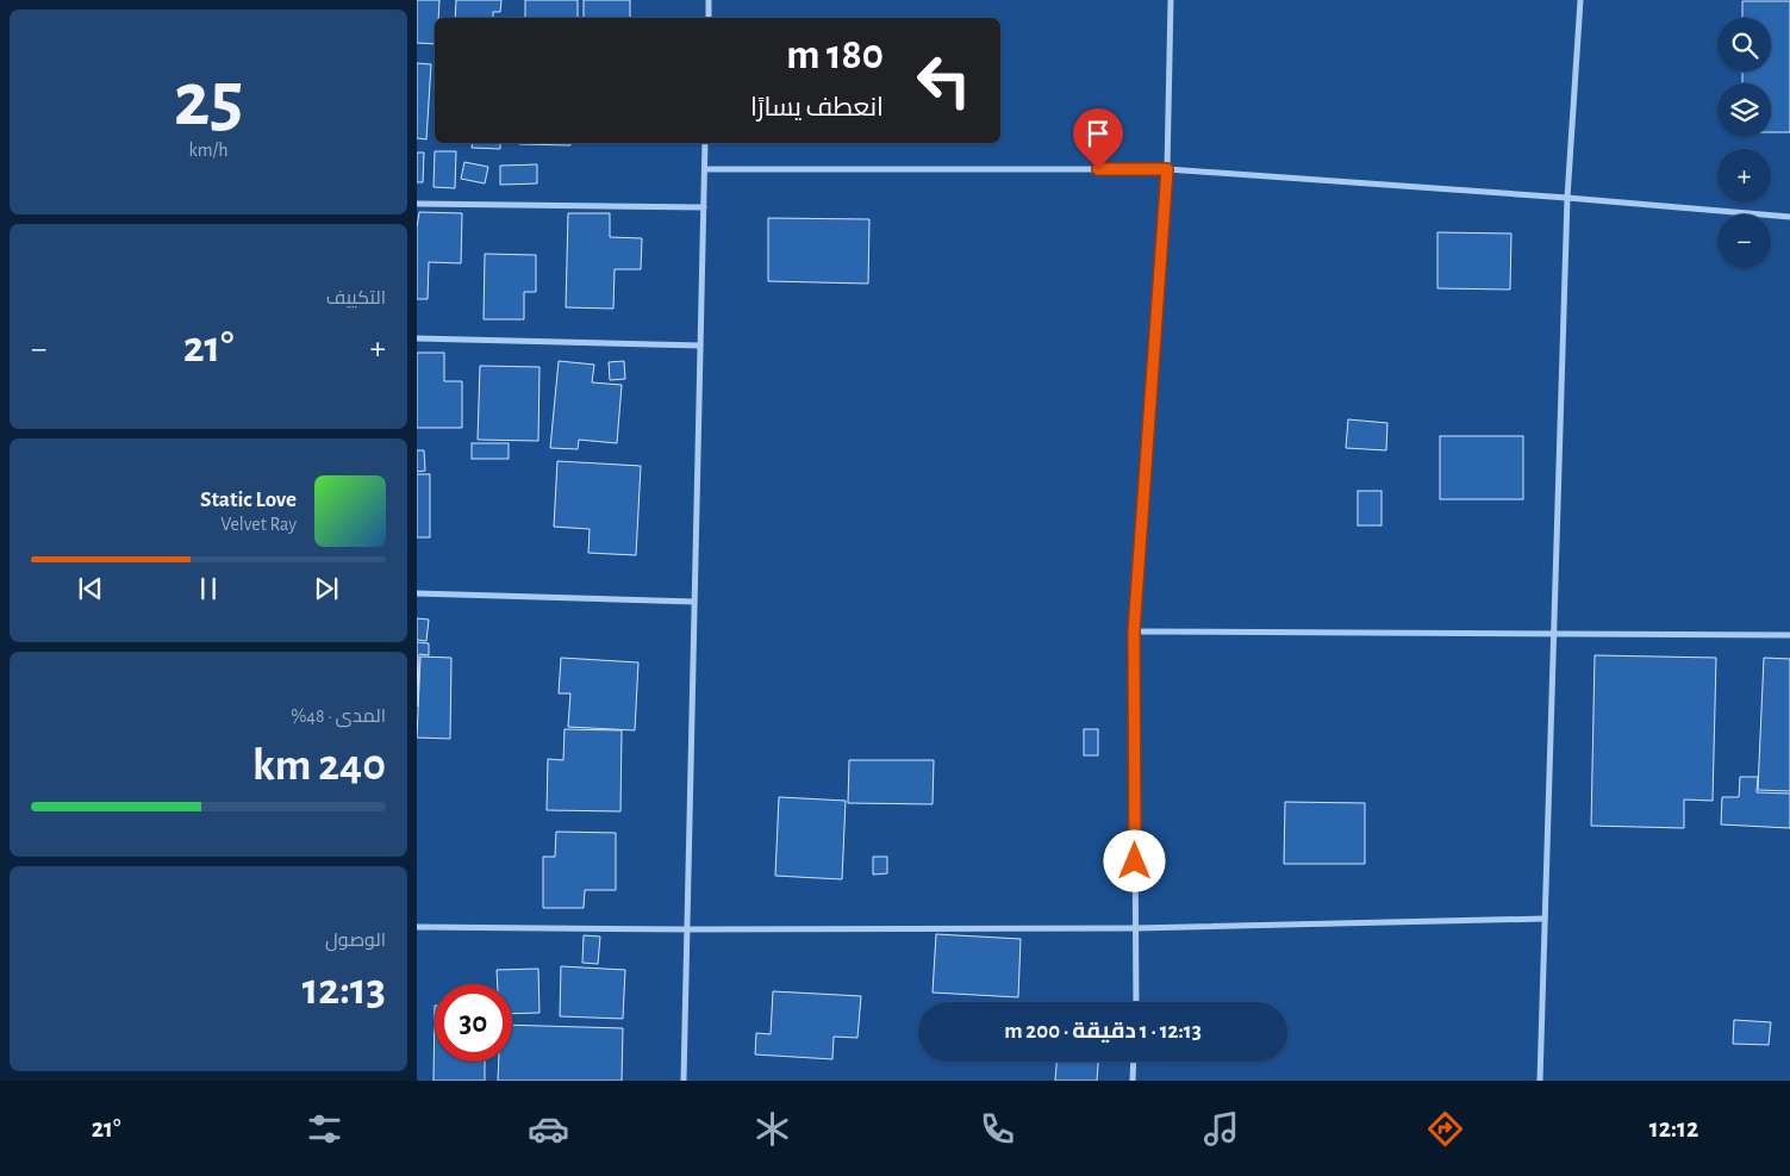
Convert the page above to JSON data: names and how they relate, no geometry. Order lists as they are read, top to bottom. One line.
{"page":{"tile":[["25","km/h"],"التكييف",["المدى · 48%","240 km"],["الوصول","12:13"]],"map_buttons":["+","−"],"turn":["180 m","انعطف يسارًا"],"heat":["−","21°","+"],"song":["Static Love","Velvet Ray"],"limit":"30","trip":"12:13 · 1 دقيقة · 200 m","tabs":["12:12","21°"]}}
